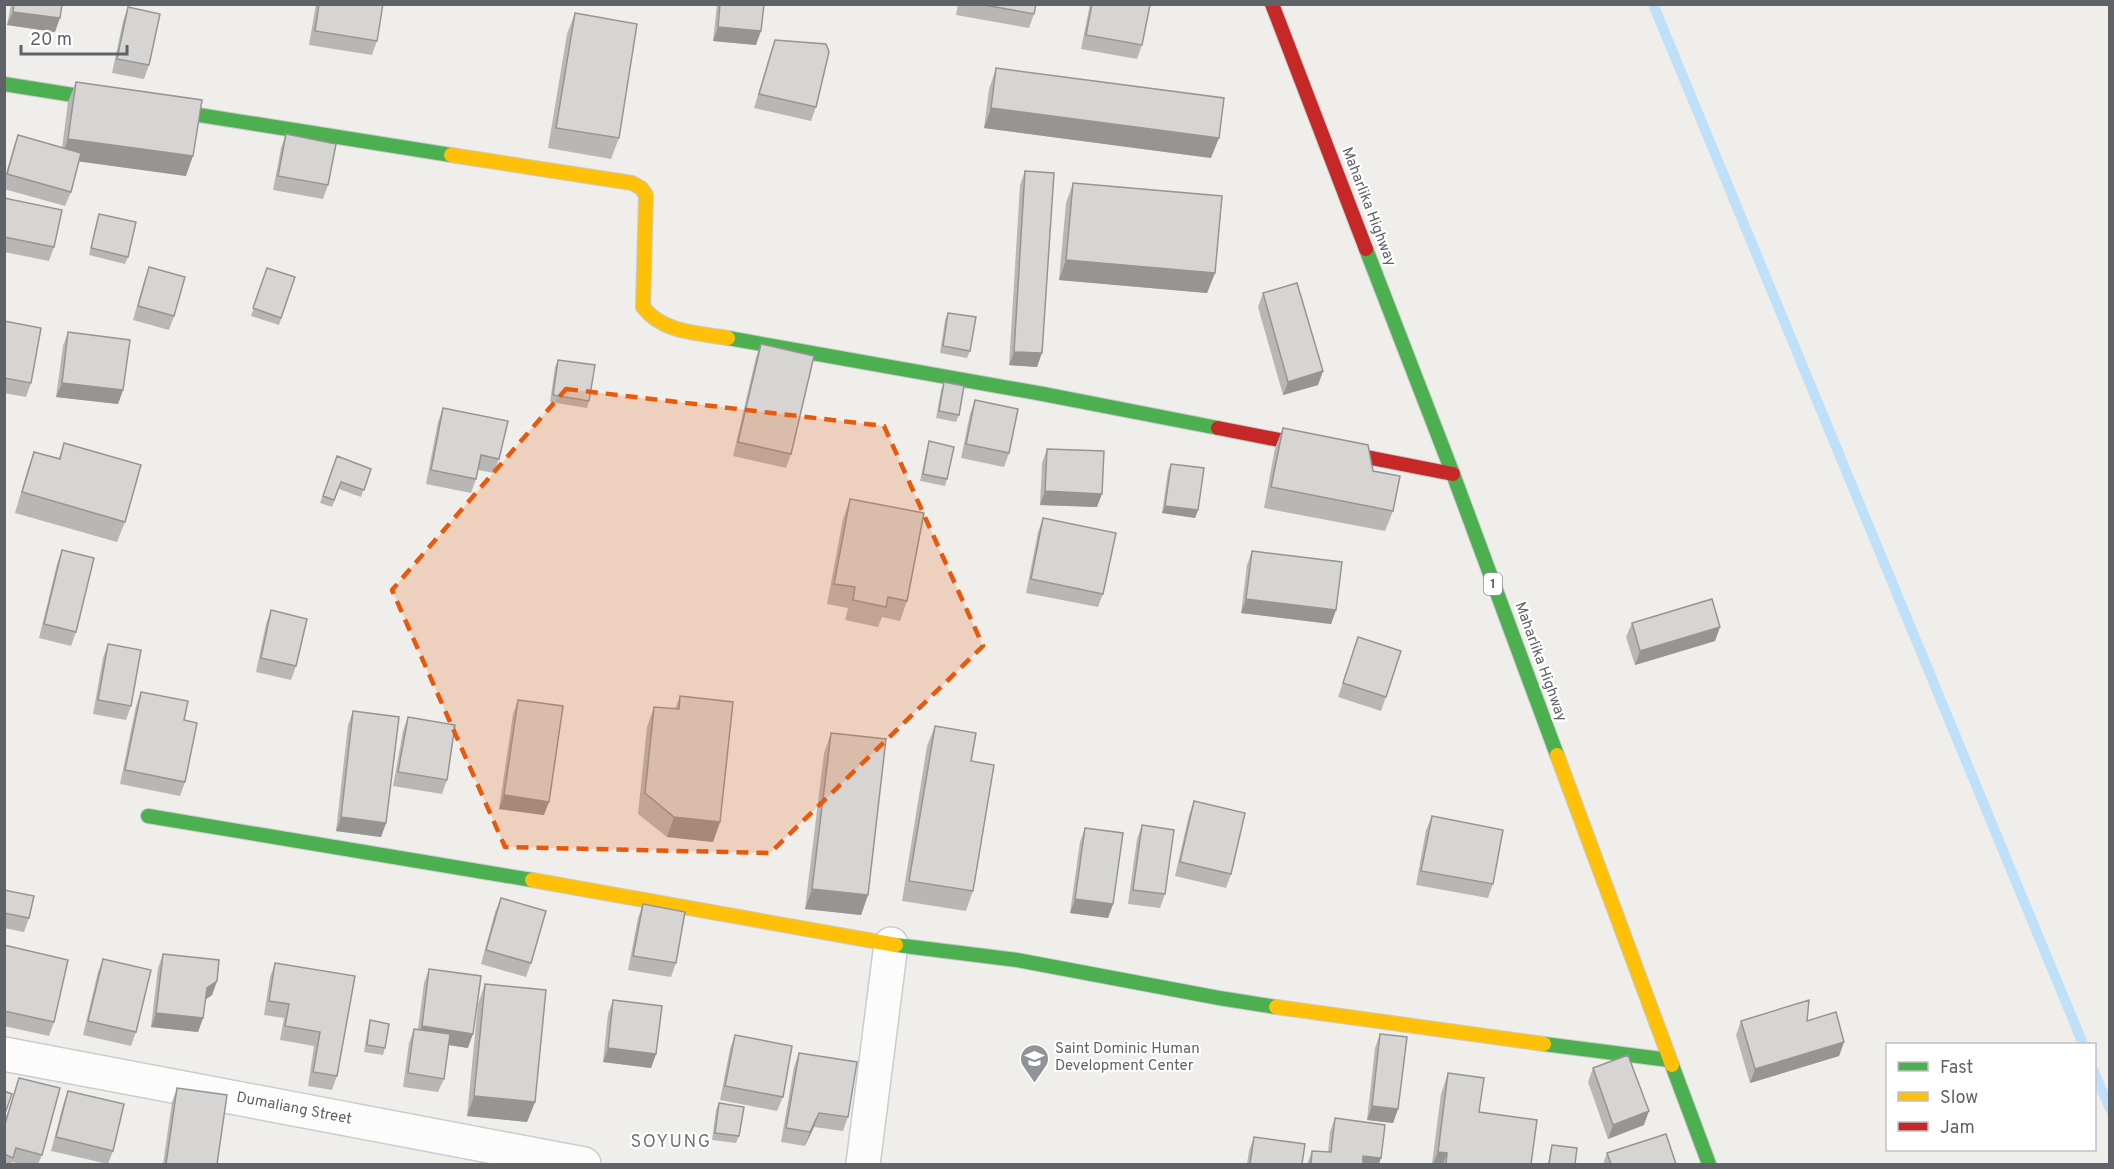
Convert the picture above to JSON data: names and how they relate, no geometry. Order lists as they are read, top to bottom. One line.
{"streets":{"main road":["Maharlika Highway","1"],"street":["Dumaliang Street"]},"districts":["SOYUNG"],"places":{"school or university":["Saint Dominic Human Development Center"]},"legend":["Fast","Slow","Jam"],"scale_bar":"20 m"}
